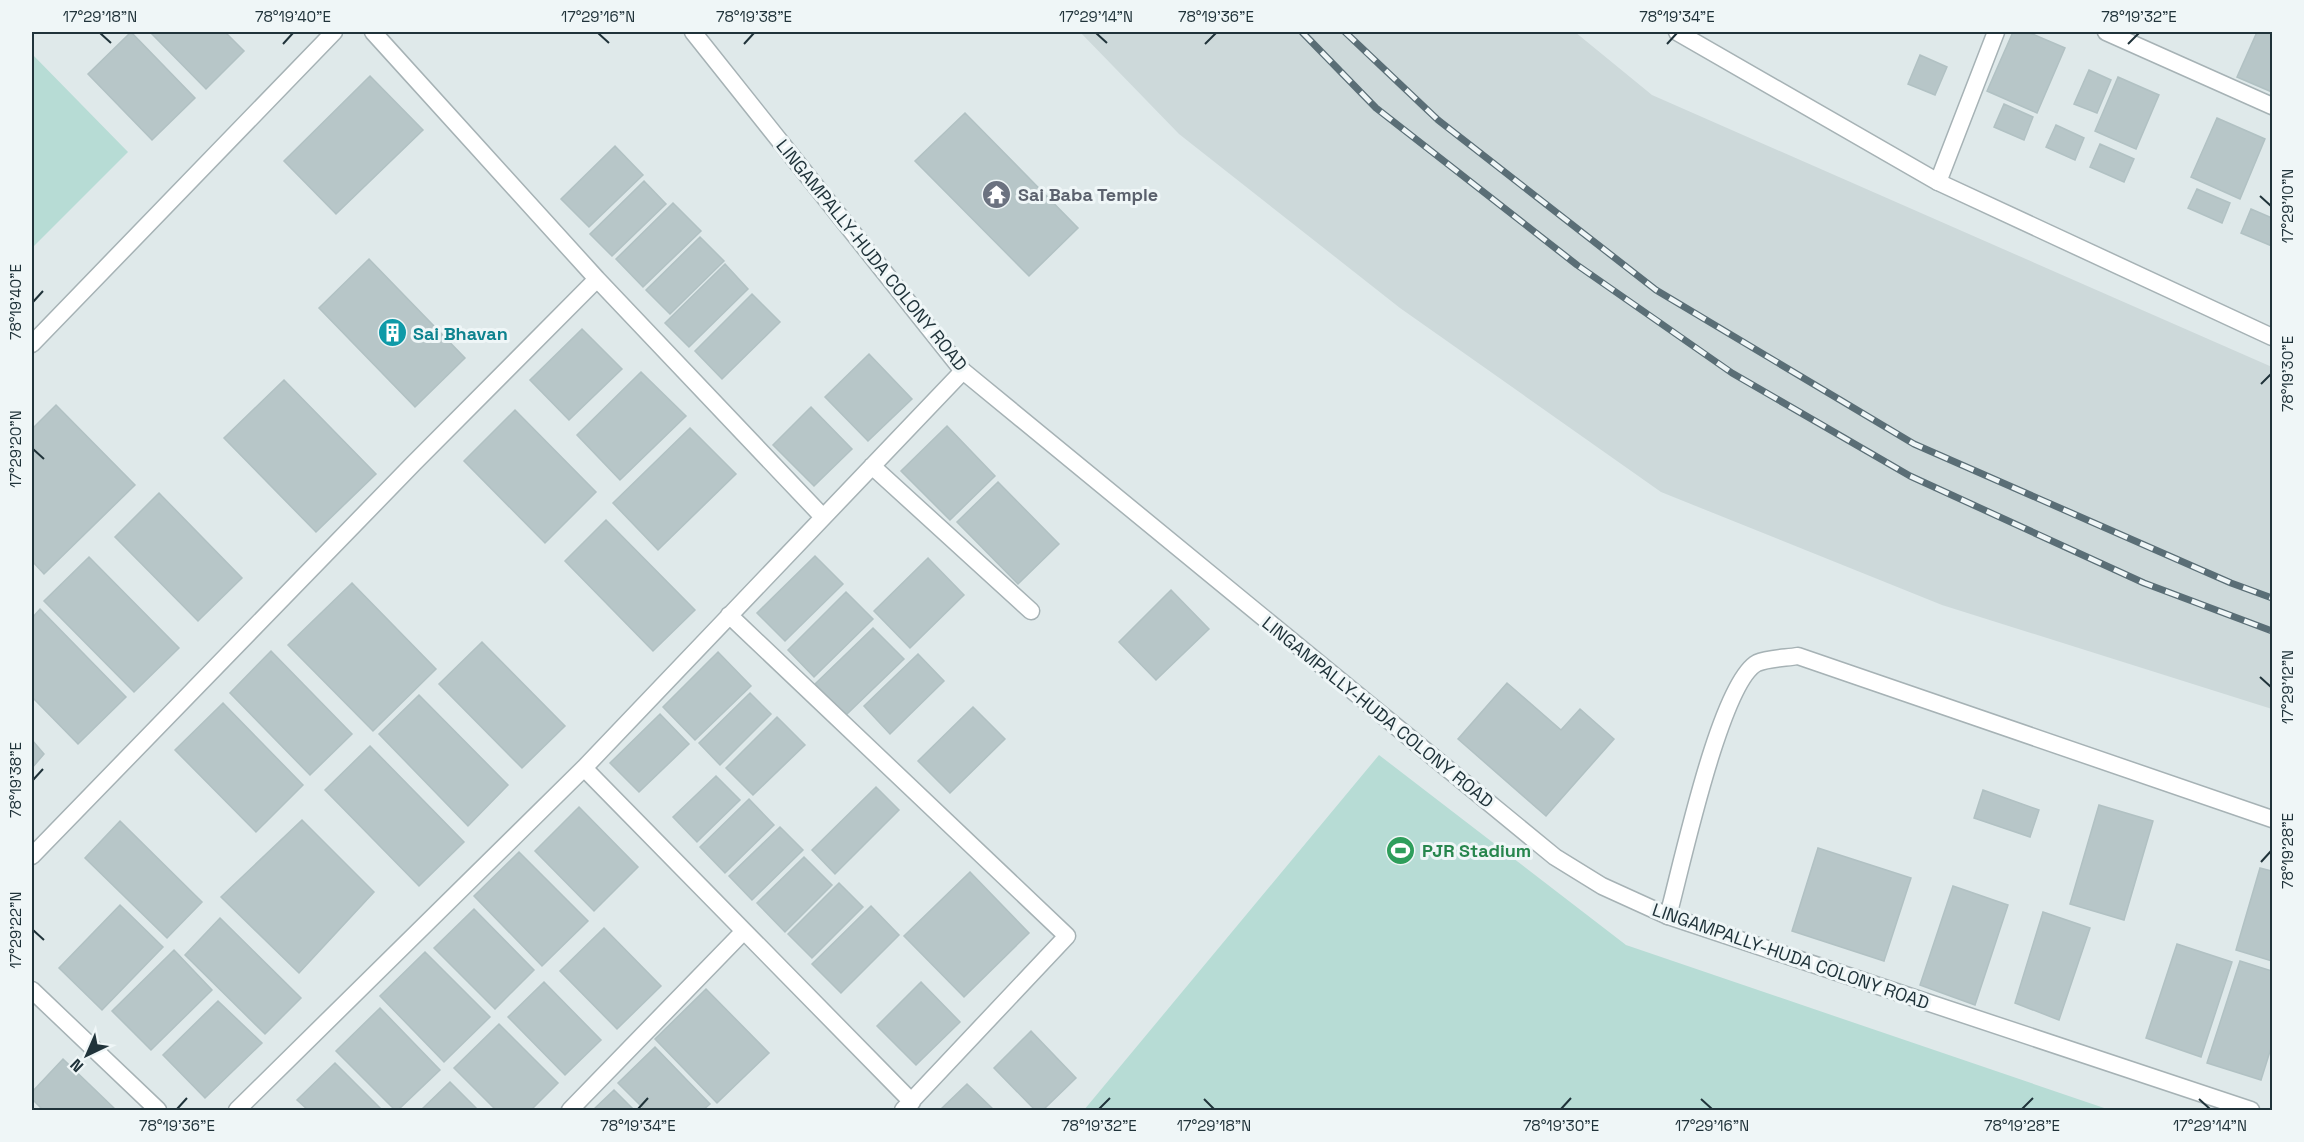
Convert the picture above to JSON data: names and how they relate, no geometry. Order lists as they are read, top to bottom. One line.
{"streets":{"street":["LINGAMPALLY-HUDA COLONY ROAD"]},"places":{"temple":["Sai Baba Temple"],"building":["Sai Bhavan"],"sports":["PJR Stadium"]},"north":"bottom left","coordinates":["17°29'18\"N","78°19'40\"E","17°29'16\"N","78°19'38\"E","17°29'14\"N","78°19'36\"E","78°19'34\"E","78°19'32\"E","17°29'10\"N","78°19'30\"E","17°29'20\"N","17°29'12\"N","78°19'28\"E","17°29'22\"N"]}
